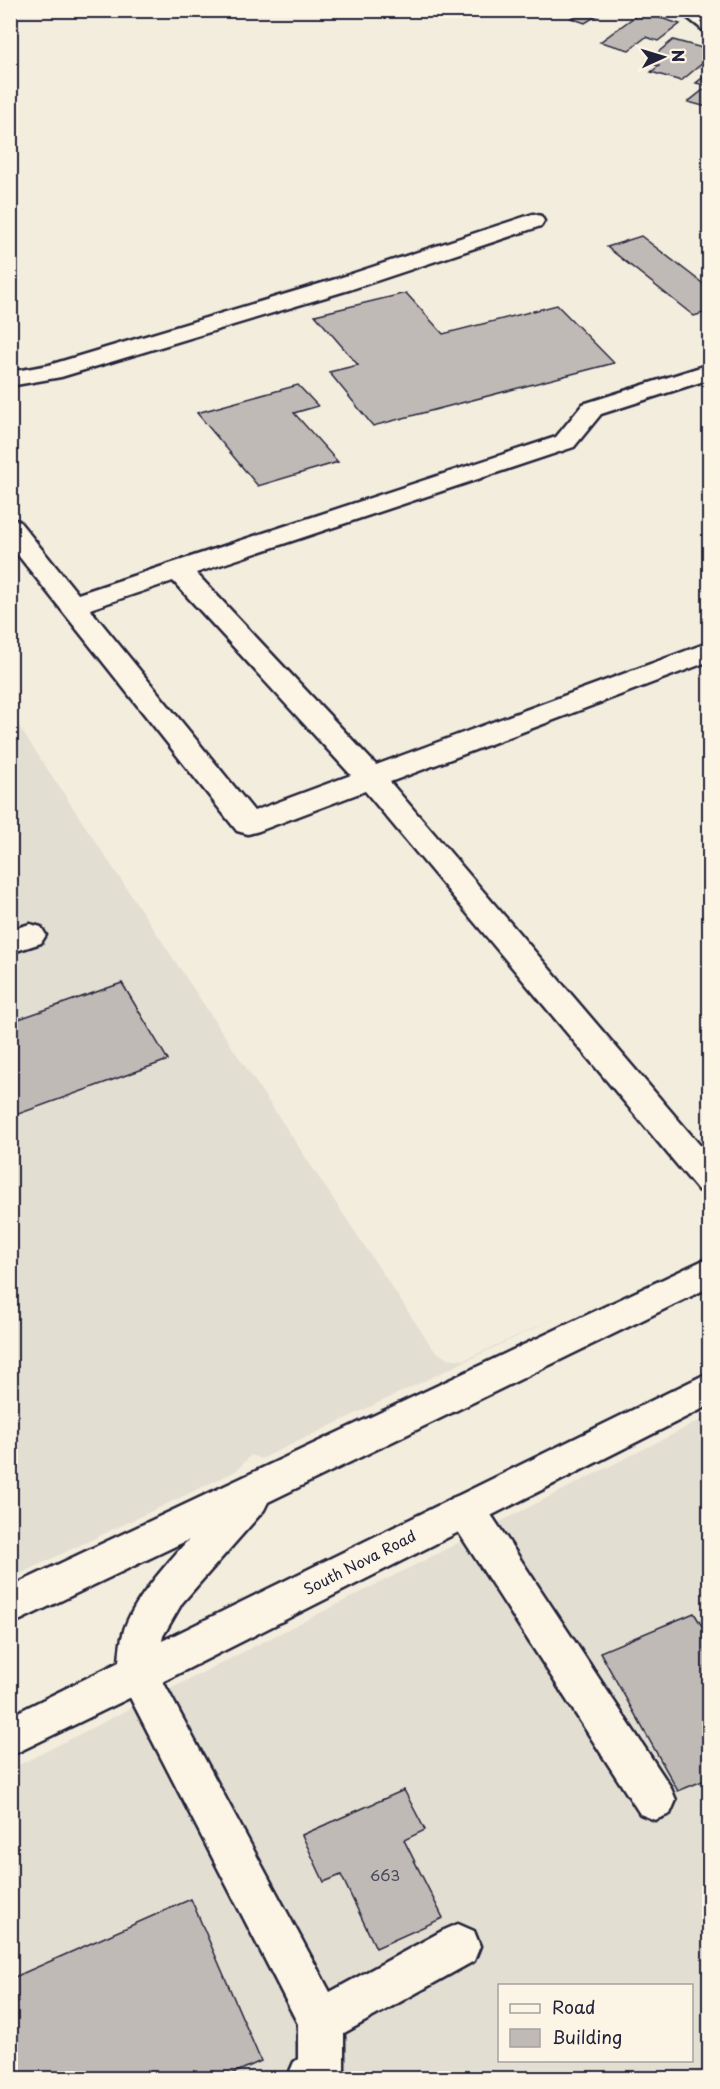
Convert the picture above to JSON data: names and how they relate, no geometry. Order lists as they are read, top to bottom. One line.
{"streets":{"main road":["South Nova Road"]},"house_numbers":["663"],"legend":["Road","Building"],"north":"right"}
